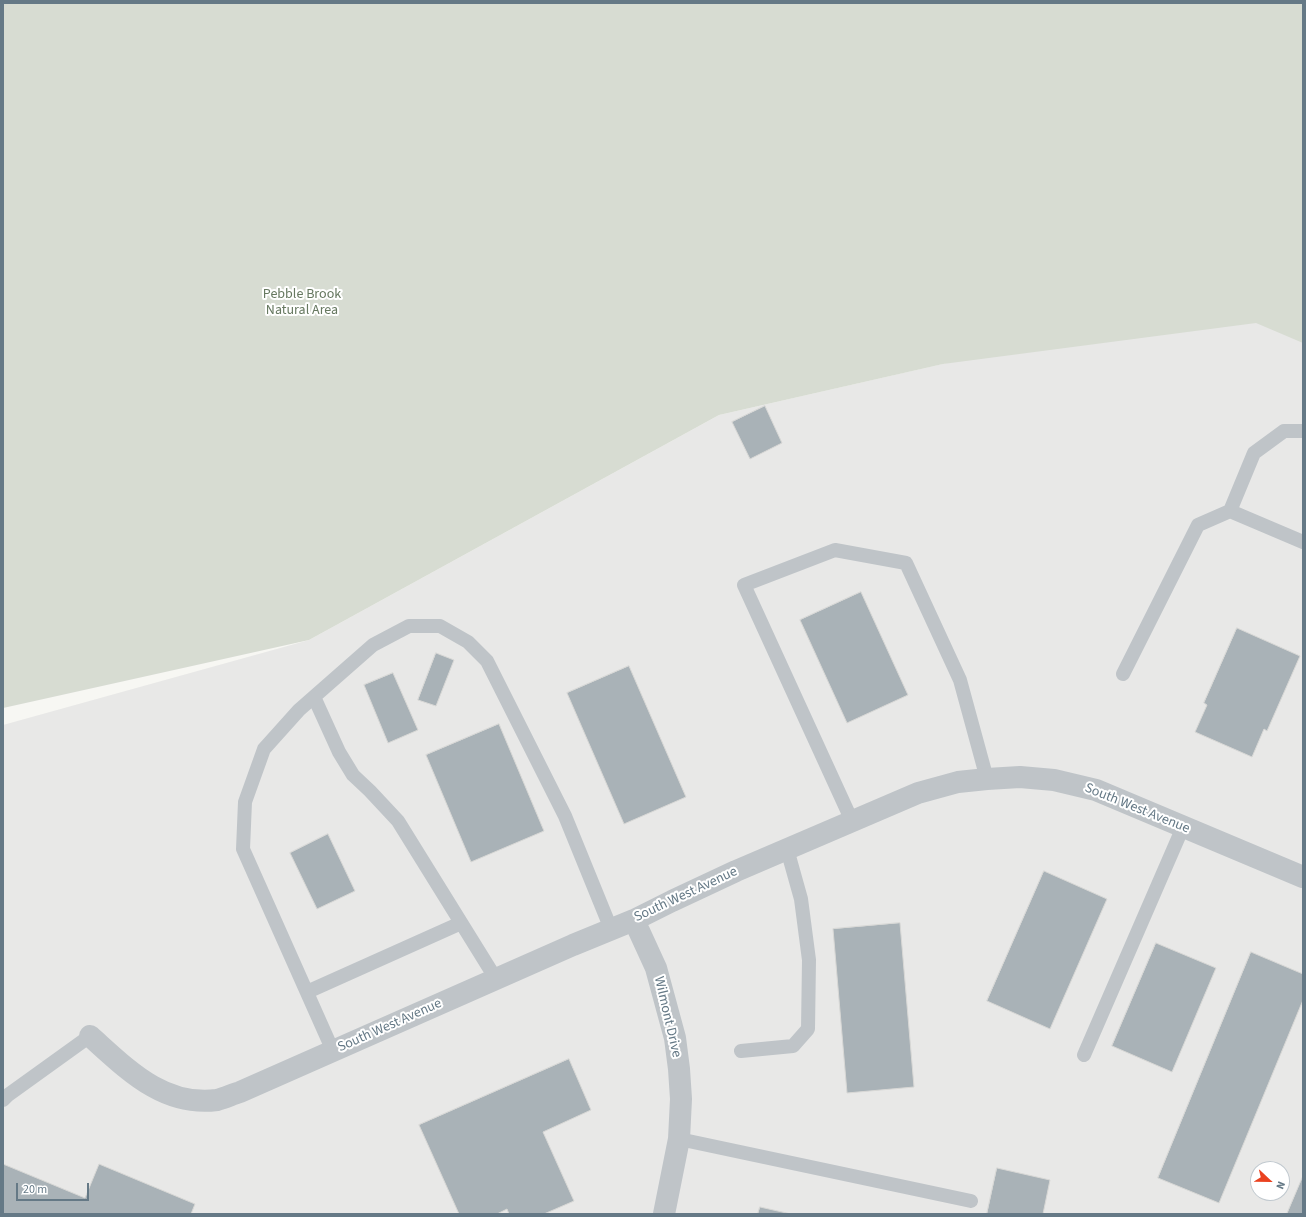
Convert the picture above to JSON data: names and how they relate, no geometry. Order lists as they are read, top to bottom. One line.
{"streets":{"street":["South West Avenue","Wilmont Drive"]},"crossings":[["South West Avenue","Wilmont Drive"]],"parks":["Pebble Brook Natural Area"],"scale_bar":"20 m","north":"right"}
